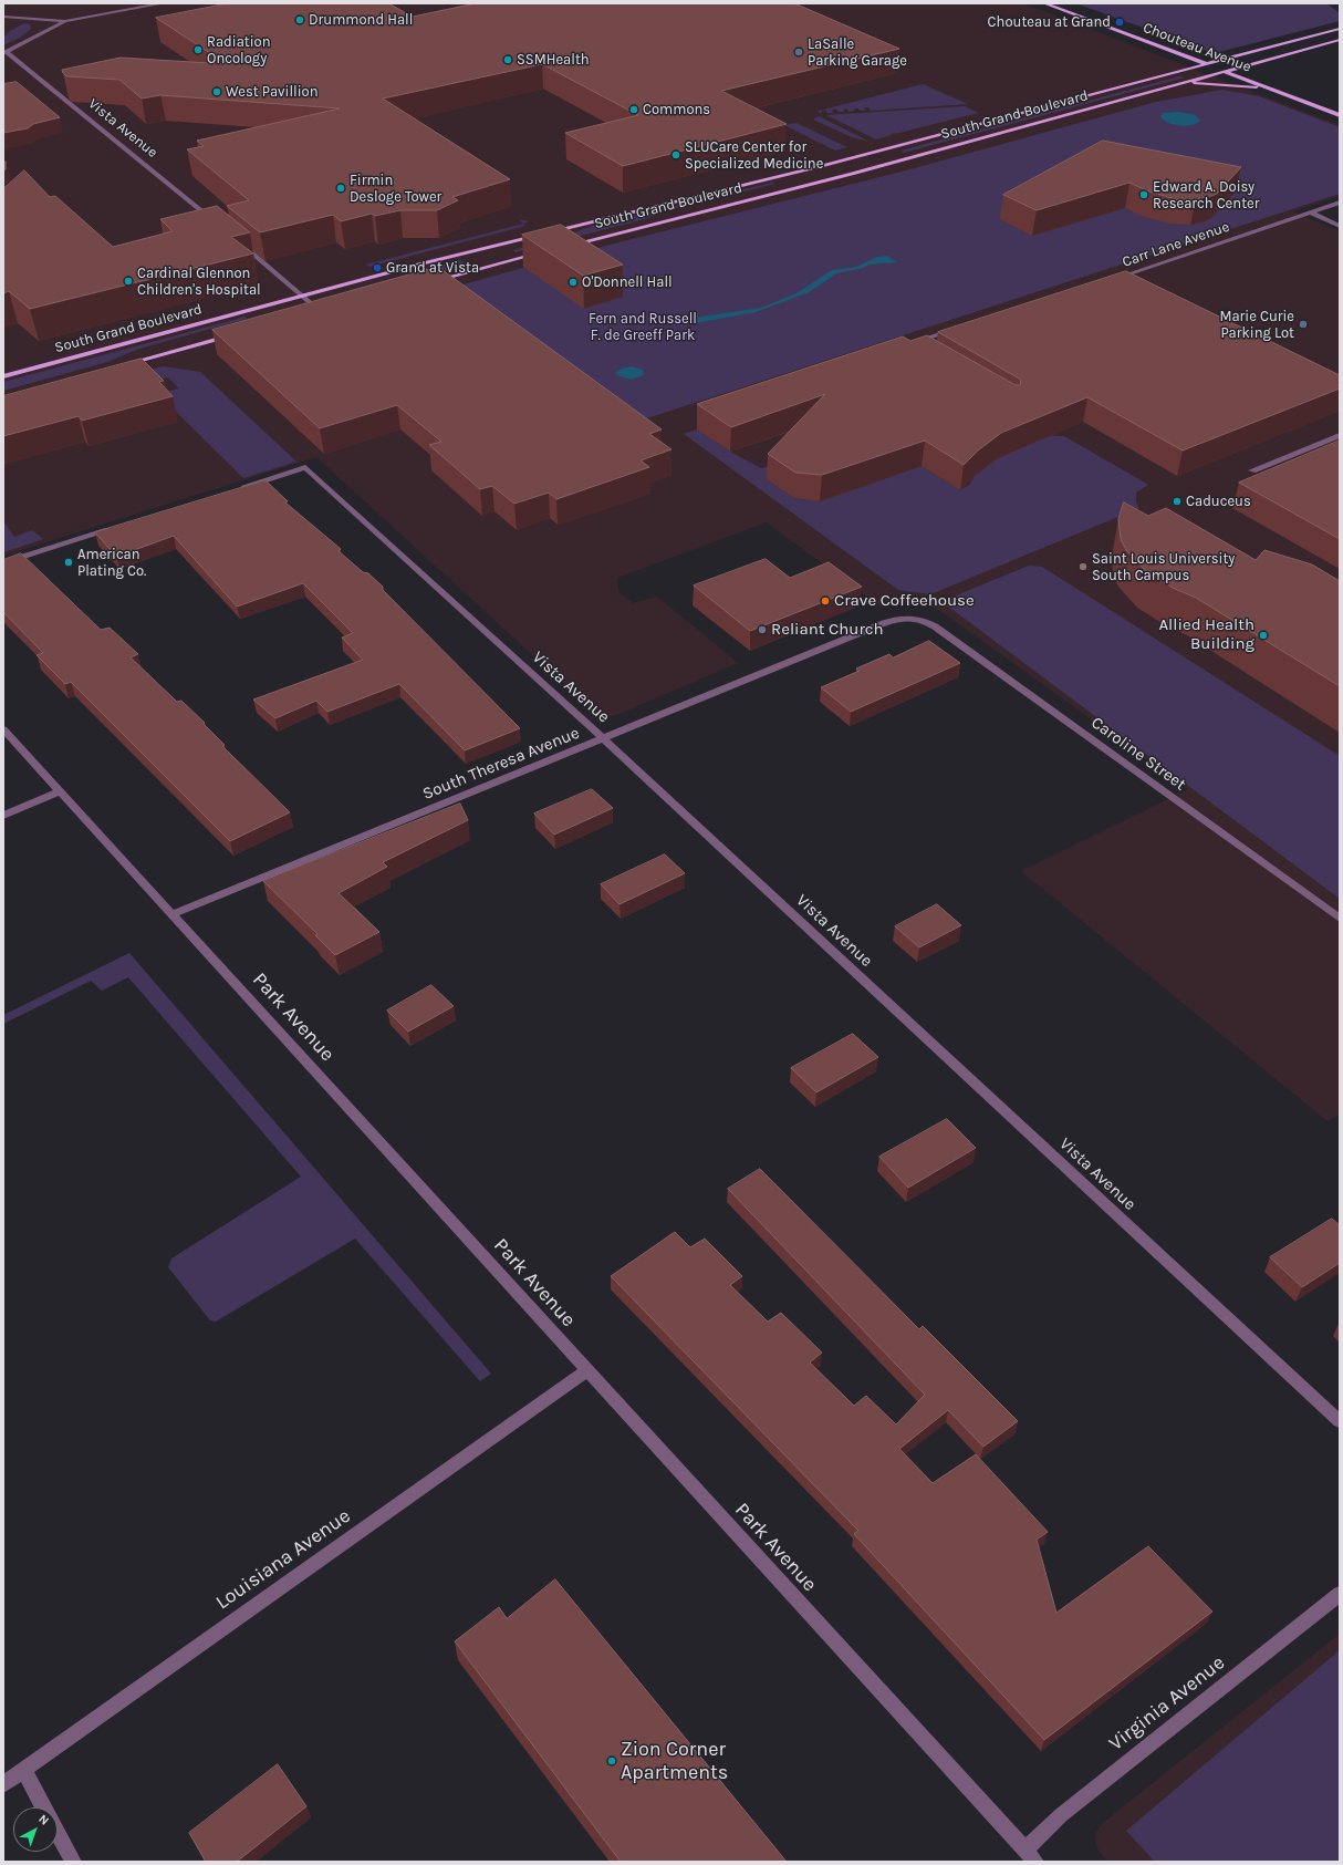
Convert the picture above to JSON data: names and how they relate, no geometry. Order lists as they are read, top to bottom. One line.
{"streets":{"main road":["Chouteau Avenue","South Grand Boulevard"],"street":["Vista Avenue","Carr Lane Avenue","Caroline Street","South Theresa Avenue","Park Avenue","Louisiana Avenue","Virginia Avenue"]},"crossings":[["Chouteau Avenue","South Grand Boulevard"],["Vista Avenue","South Theresa Avenue"],["Caroline Street","South Theresa Avenue"],["South Theresa Avenue","Park Avenue"],["Park Avenue","Louisiana Avenue"],["Park Avenue","Virginia Avenue"]],"parks":["Fern and Russell F. de Greeff Park"],"places":["Drummond Hall","Chouteau at Grand","Radiation Oncology","LaSalle Parking Garage","SSMHealth","West Pavillion","Commons","SLUCare Center for Specialized Medicine","Firmin Desloge Tower","Edward A. Doisy Research Center","Grand at Vista","Cardinal Glennon Children's Hospital","O'Donnell Hall","Marie Curie Parking Lot","Caduceus","American Plating Co.","Saint Louis University South Campus","Crave Coffeehouse","Reliant Church","Allied Health Building","Zion Corner Apartments"],"north":"top right"}
